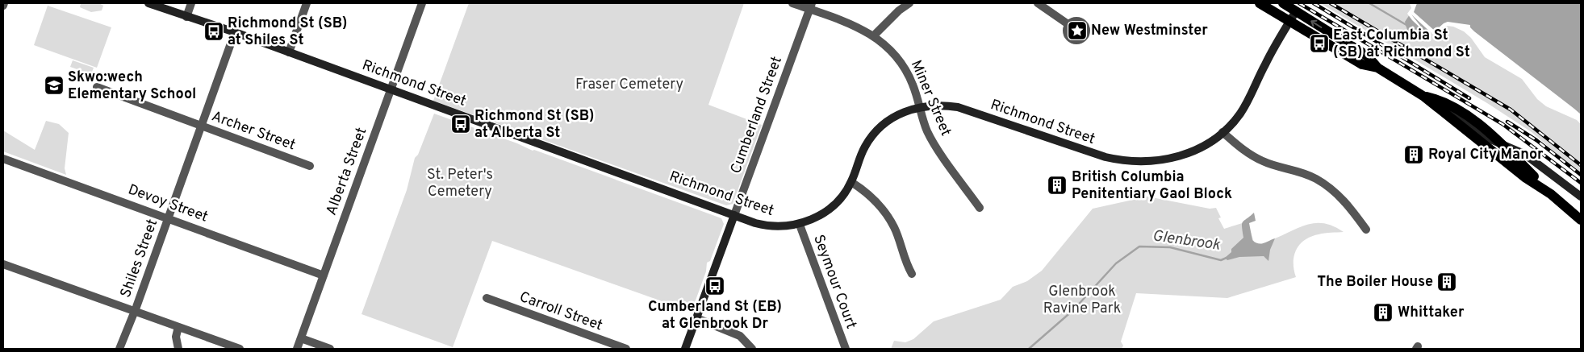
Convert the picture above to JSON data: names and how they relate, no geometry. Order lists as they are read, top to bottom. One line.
{"streets":{"street":["Richmond Street","Miner Street","Cumberland Street","Archer Street","Alberta Street","Devoy Street","Shiles Street","Seymour Court","Carroll Street"]},"crossings":[["Richmond Street","Miner Street"],["Richmond Street","Cumberland Street"],["Richmond Street","Alberta Street"],["Richmond Street","Shiles Street"],["Richmond Street","Seymour Court"],["Miner Street","Cumberland Street"],["Archer Street","Shiles Street"],["Alberta Street","Devoy Street"],["Devoy Street","Shiles Street"]],"water":["Glenbrook"],"parks":["Fraser Cemetery","St. Peter's Cemetery","Glenbrook Ravine Park"],"places":{"place":["New Westminster"],"bus stop":["Richmond St (SB) at Shiles St","East Columbia St (SB) at Richmond St","Richmond St (SB) at Alberta St","Cumberland St (EB) at Glenbrook Dr"],"school or university":["Skwo:wech Elementary School"],"building":["Royal City Manor","British Columbia Penitentiary Gaol Block","The Boiler House","Whittaker"]}}
